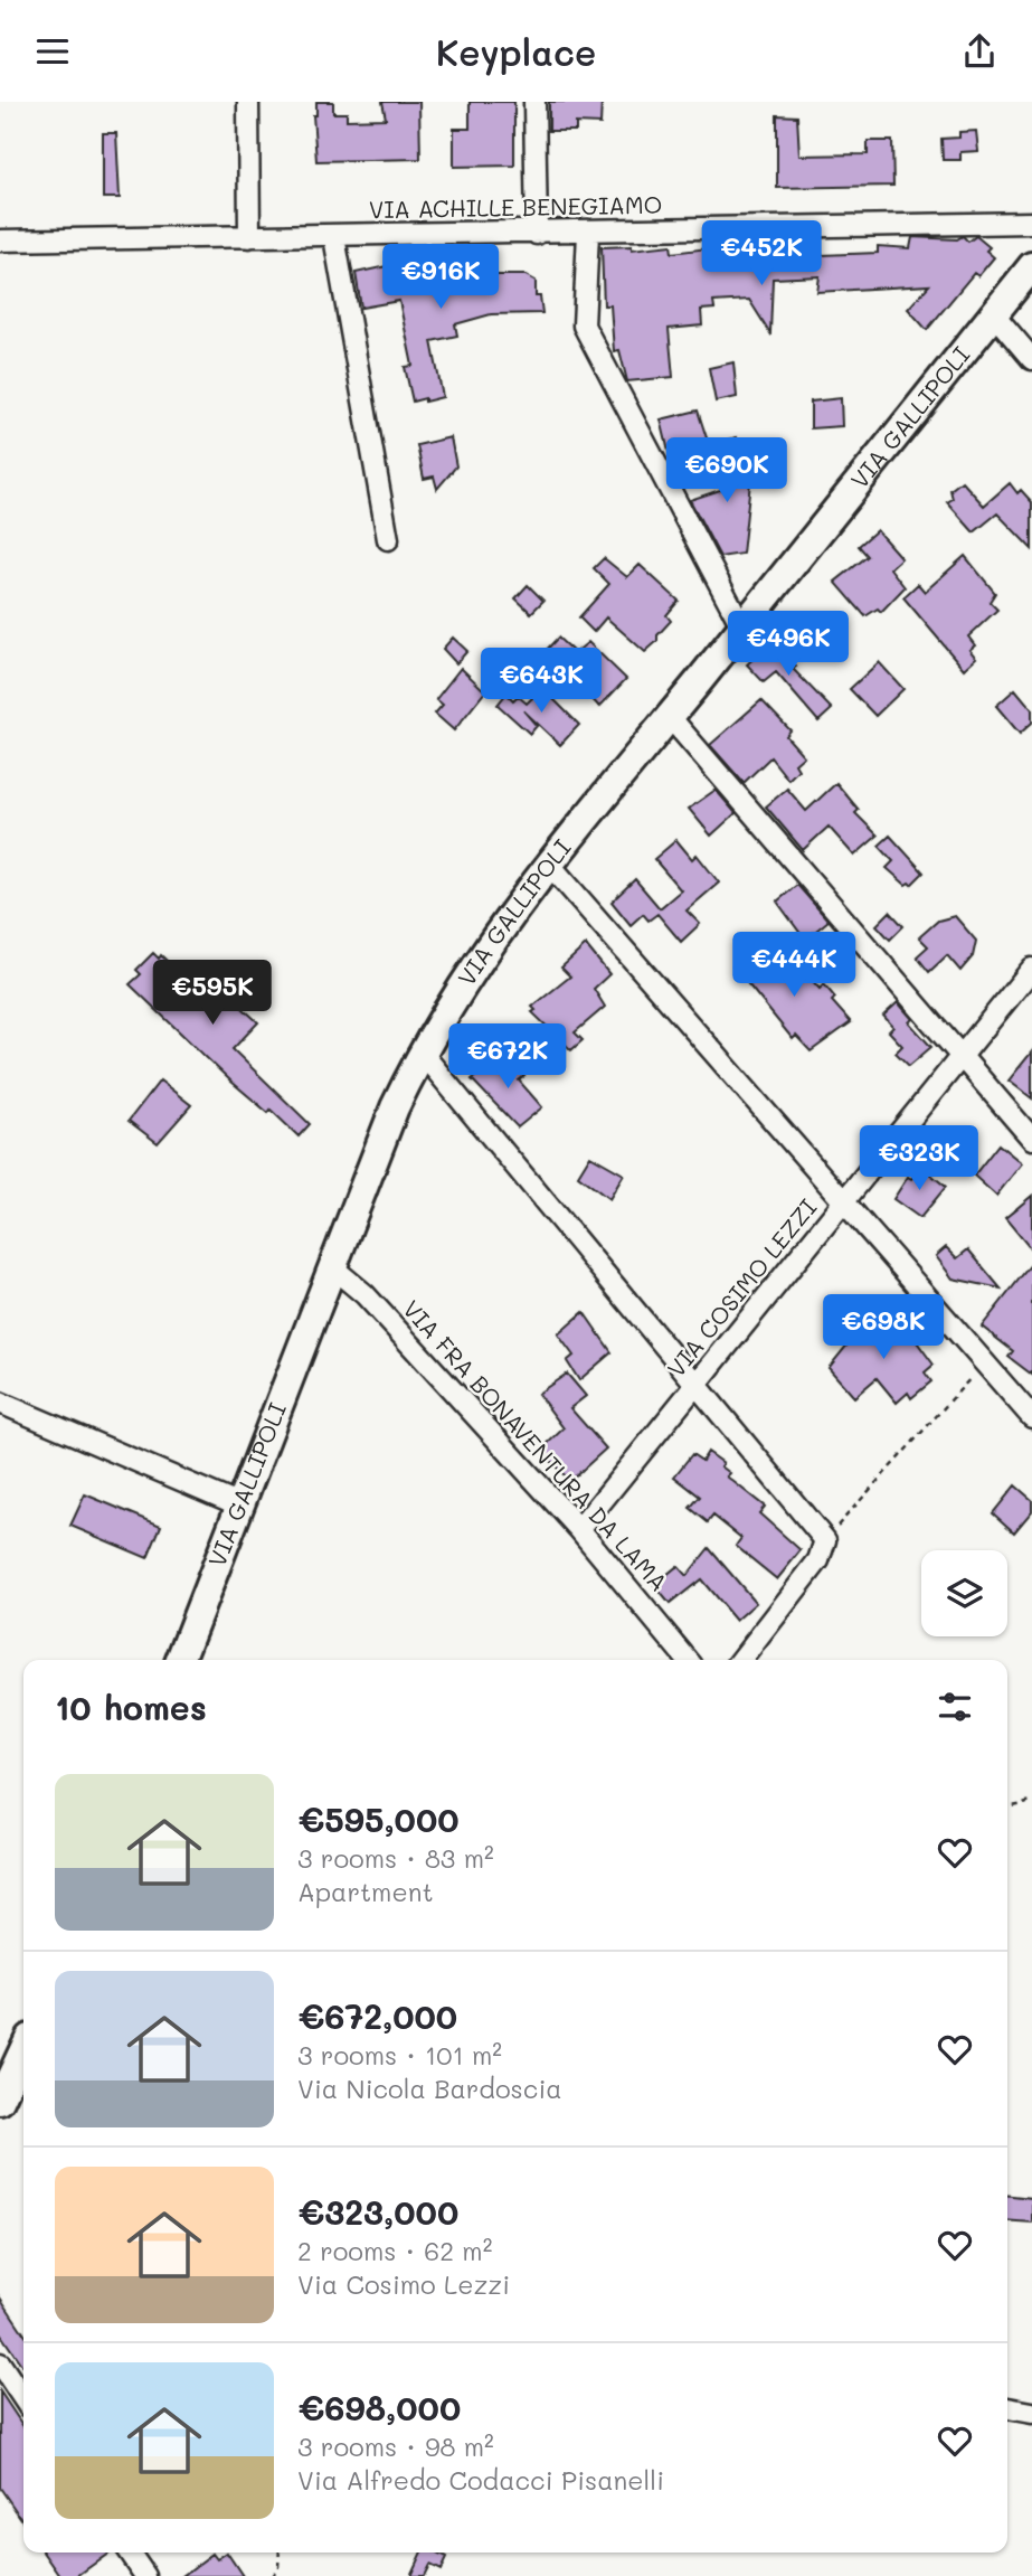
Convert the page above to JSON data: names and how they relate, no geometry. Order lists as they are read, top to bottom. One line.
{"streets":{"main road":["VIA GALLIPOLI"],"street":["VIA ACHILLE BENEGIAMO","VIA COSIMO LEZZI","VIA FRA BONAVENTURA DA LAMA"]},"crossings":[["VIA GALLIPOLI","VIA FRA BONAVENTURA DA LAMA"],["VIA COSIMO LEZZI","VIA FRA BONAVENTURA DA LAMA"]],"page":{"header":"Keyplace","price":["€452K","€916K","€690K","€496K","€643K","€444K","€595K","€672K","€323K","€698K"],"heading":"10 homes","list":[{"name":"€595,000","note":"3 rooms · 83 m² · Apartment"},{"name":"€672,000","note":"3 rooms · 101 m² · Via Nicola Bardoscia"},{"name":"€323,000","note":"2 rooms · 62 m² · Via Cosimo Lezzi"},{"name":"€698,000","note":"3 rooms · 98 m² · Via Alfredo Codacci Pisanelli"}]}}
